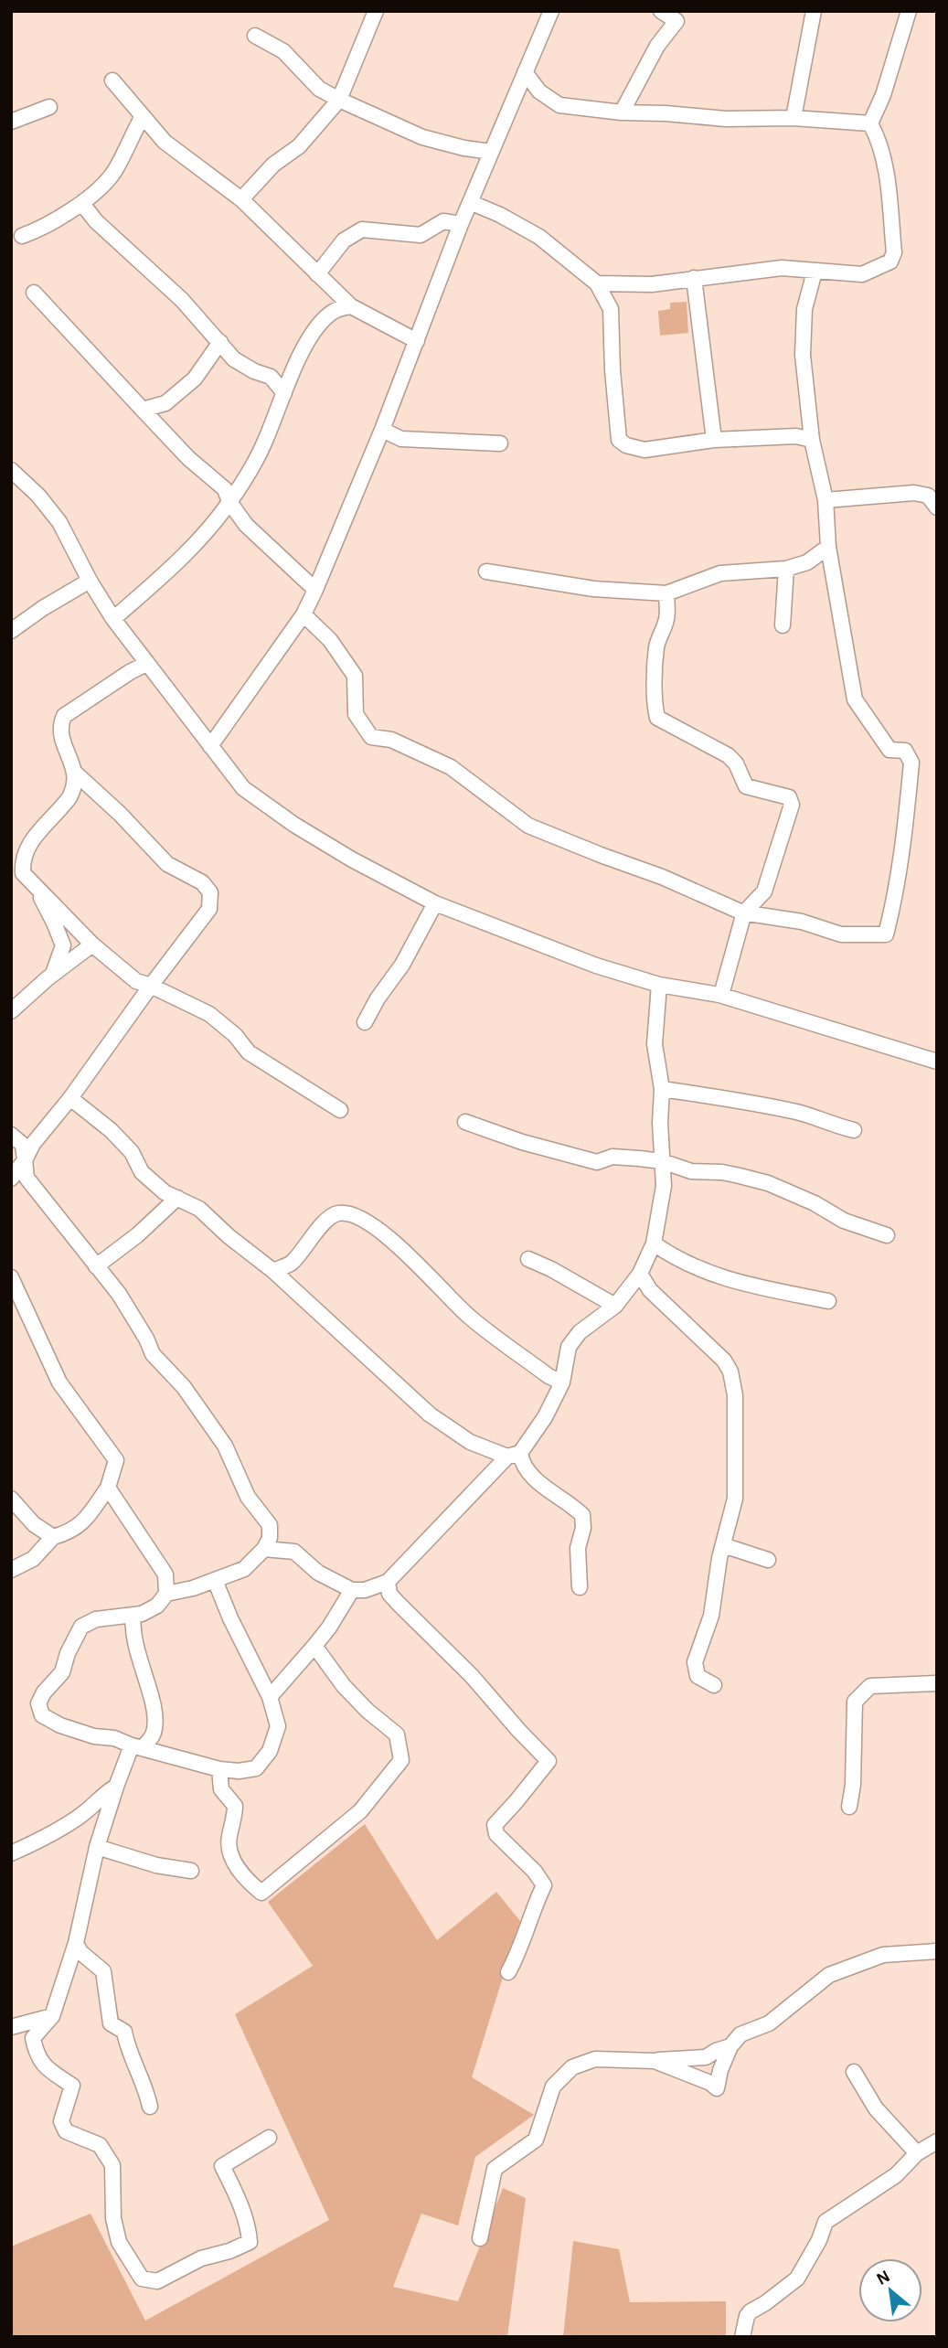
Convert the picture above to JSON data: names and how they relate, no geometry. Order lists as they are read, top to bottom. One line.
{"north":"top left"}
